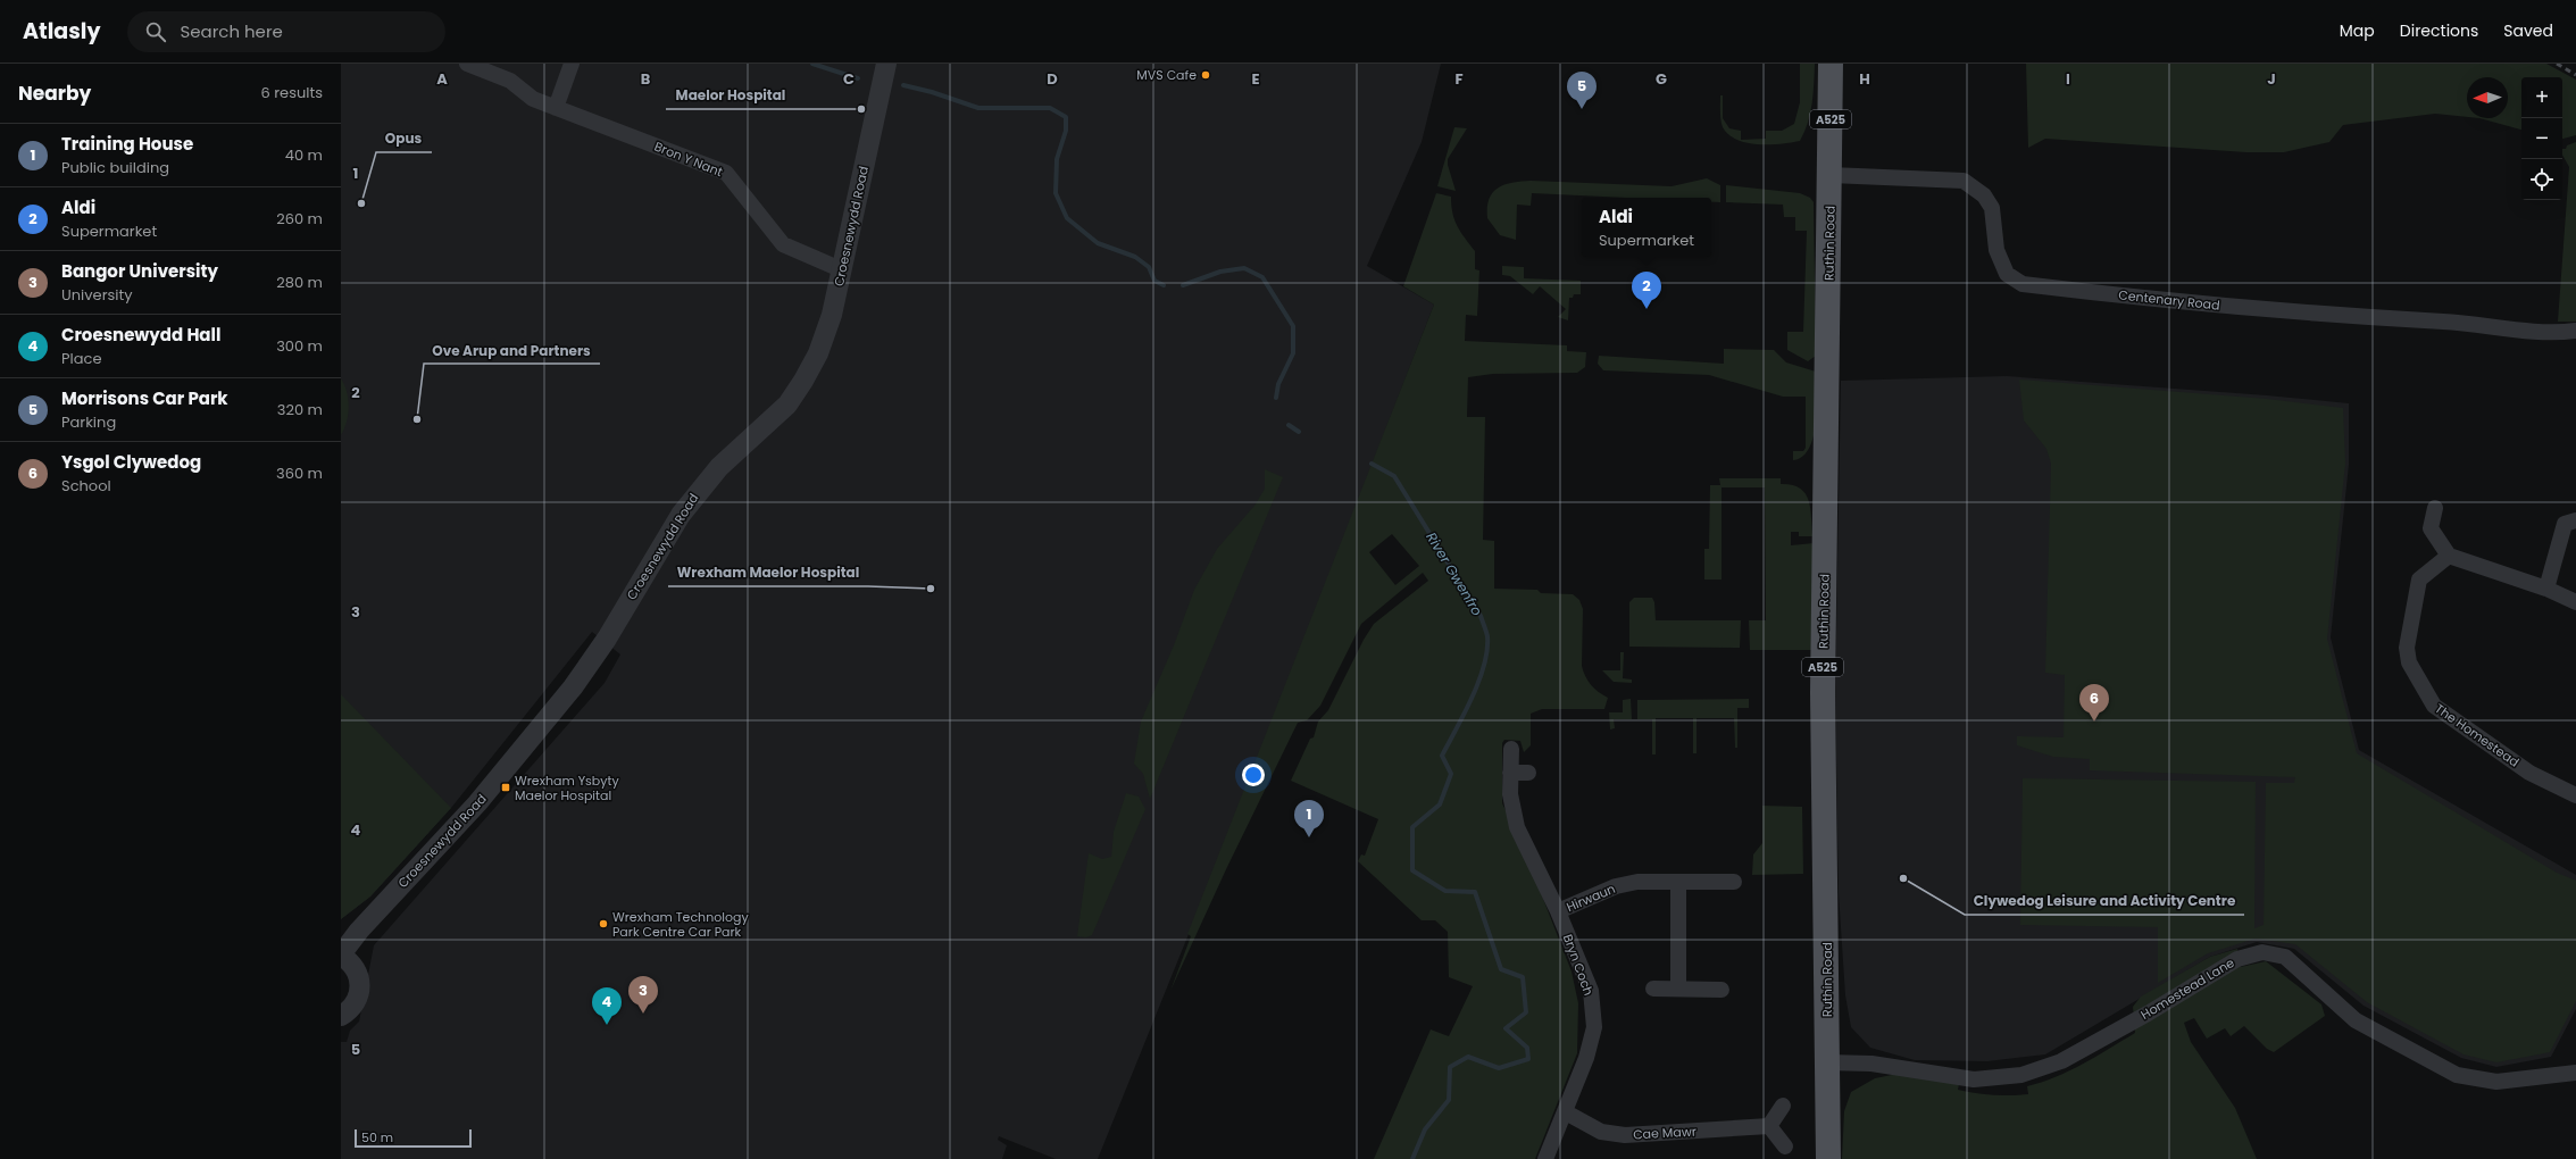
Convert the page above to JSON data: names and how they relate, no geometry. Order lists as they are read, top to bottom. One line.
{"streets":{"main road":["A525","Ruthin Road"],"street":["Bron Y Nant","Croesnewydd Road","Centenary Road","The Homestead","Hirwaun","Bryn Coch","Homestead Lane","Cae Mawr"]},"crossings":[["Bron Y Nant","Croesnewydd Road"],["Ruthin Road","Centenary Road"],["Ruthin Road","Homestead Lane"],["Hirwaun","Bryn Coch"],["Bryn Coch","Cae Mawr"]],"water":["River Gwenfro"],"places":{"other":["MVS Cafe","Maelor Hospital","Opus","Ove Arup and Partners","Wrexham Maelor Hospital","Clywedog Leisure and Activity Centre","Wrexham Technology Park Centre Car Park"],"transit":["Wrexham Ysbyty Maelor Hospital"]},"scale_bar":"50 m","north":"left","page":{"header":"Atlasly","search":"Search here","nav":["Map","Directions","Saved"],"heading":["Nearby","6 results"],"pins":["5","2","6","1","3","4"],"map_buttons":["+","−"],"list":[{"mark":"1","name":"Training House","note":"Public building","value":"40 m"},{"mark":"2","name":"Aldi","note":"Supermarket","value":"260 m"},{"mark":"3","name":"Bangor University","note":"University","value":"280 m"},{"mark":"4","name":"Croesnewydd Hall","note":"Place","value":"300 m"},{"mark":"5","name":"Morrisons Car Park","note":"Parking","value":"320 m"},{"mark":"6","name":"Ysgol Clywedog","note":"School","value":"360 m"}],"popup":["Aldi","Supermarket"],"scale":"50 m"},"grid":{"columns":["A","B","C","D","E","F","G","H","I","J"],"rows":["1","2","3","4","5"]}}
